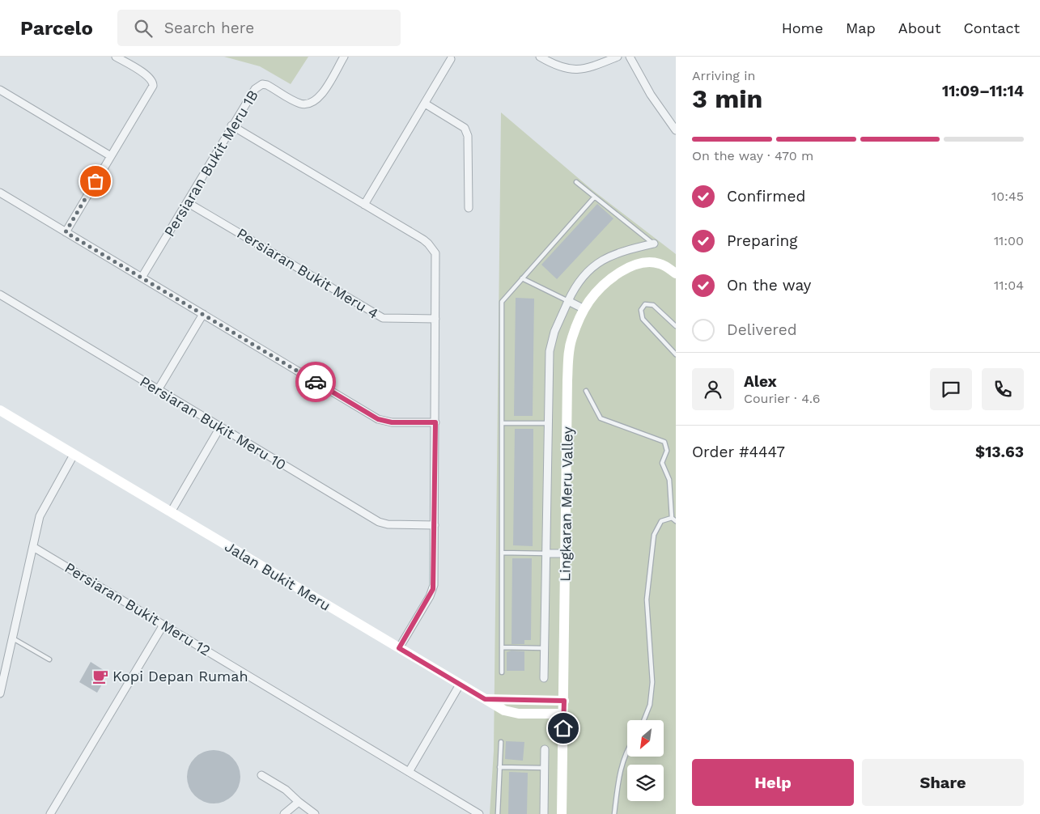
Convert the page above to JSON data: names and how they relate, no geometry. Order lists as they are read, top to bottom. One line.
{"streets":{"street":["Persiaran Bukit Meru 1B","Persiaran Bukit Meru 4","Persiaran Bukit Meru 10","Lingkaran Meru Valley","Jalan Bukit Meru","Persiaran Bukit Meru 12"]},"crossings":[["Persiaran Bukit Meru 1B","Persiaran Bukit Meru 4"],["Lingkaran Meru Valley","Jalan Bukit Meru"]],"places":{"cafe":["Kopi Depan Rumah"]},"north":"bottom left","page":{"header":"Parcelo","search":"Search here","nav":["Home","Map","About","Contact"],"heading":["3 min","Arriving in","11:09–11:14"],"panel":["Alex","Courier · 4.6","Order #4447","$13.63"],"bar":"On the way · 470 m","list":[["Confirmed","10:45"],["Preparing","11:00"],["On the way","11:04"],"Delivered"],"buttons":["Help","Share"]}}
